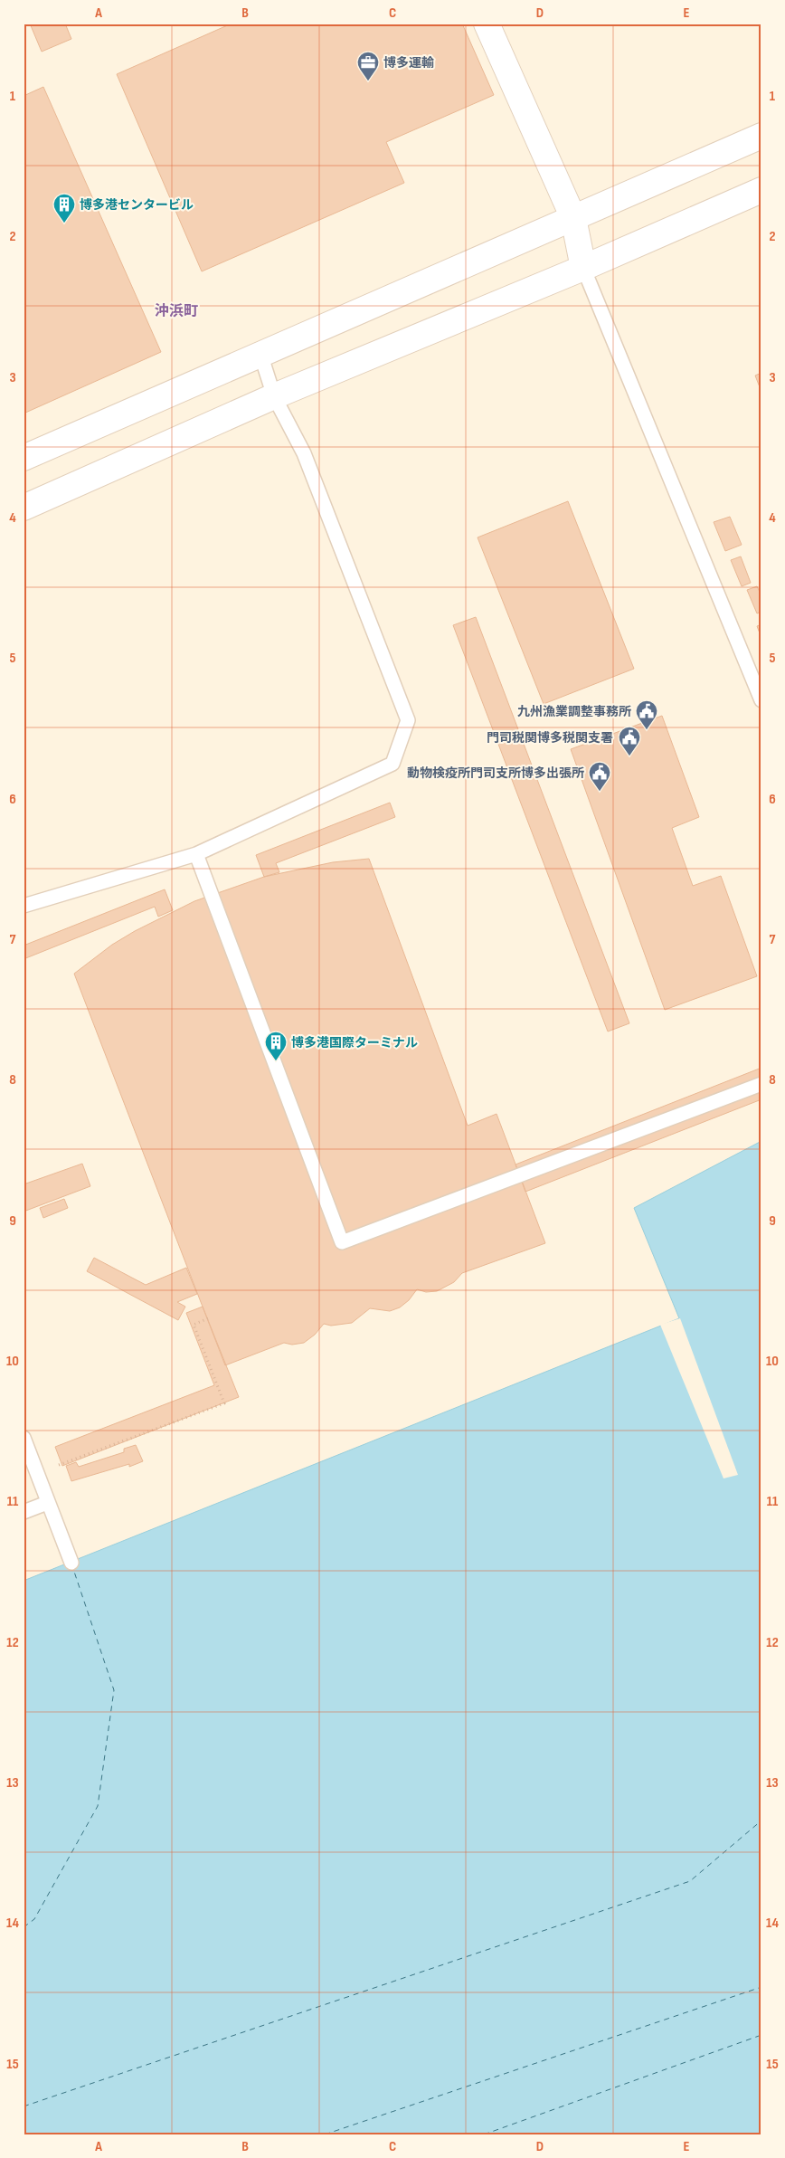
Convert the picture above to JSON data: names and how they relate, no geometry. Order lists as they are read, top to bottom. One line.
{"districts":["沖浜町"],"places":{"office":["博多運輸"],"building":["博多港センタービル","博多港国際ターミナル"],"public building":["九州漁業調整事務所","門司税関博多税関支署","動物検疫所門司支所博多出張所"]},"grid":{"columns":["A","B","C","D","E"],"rows":["1","2","3","4","5","6","7","8","9","10","11","12","13","14","15"]}}
